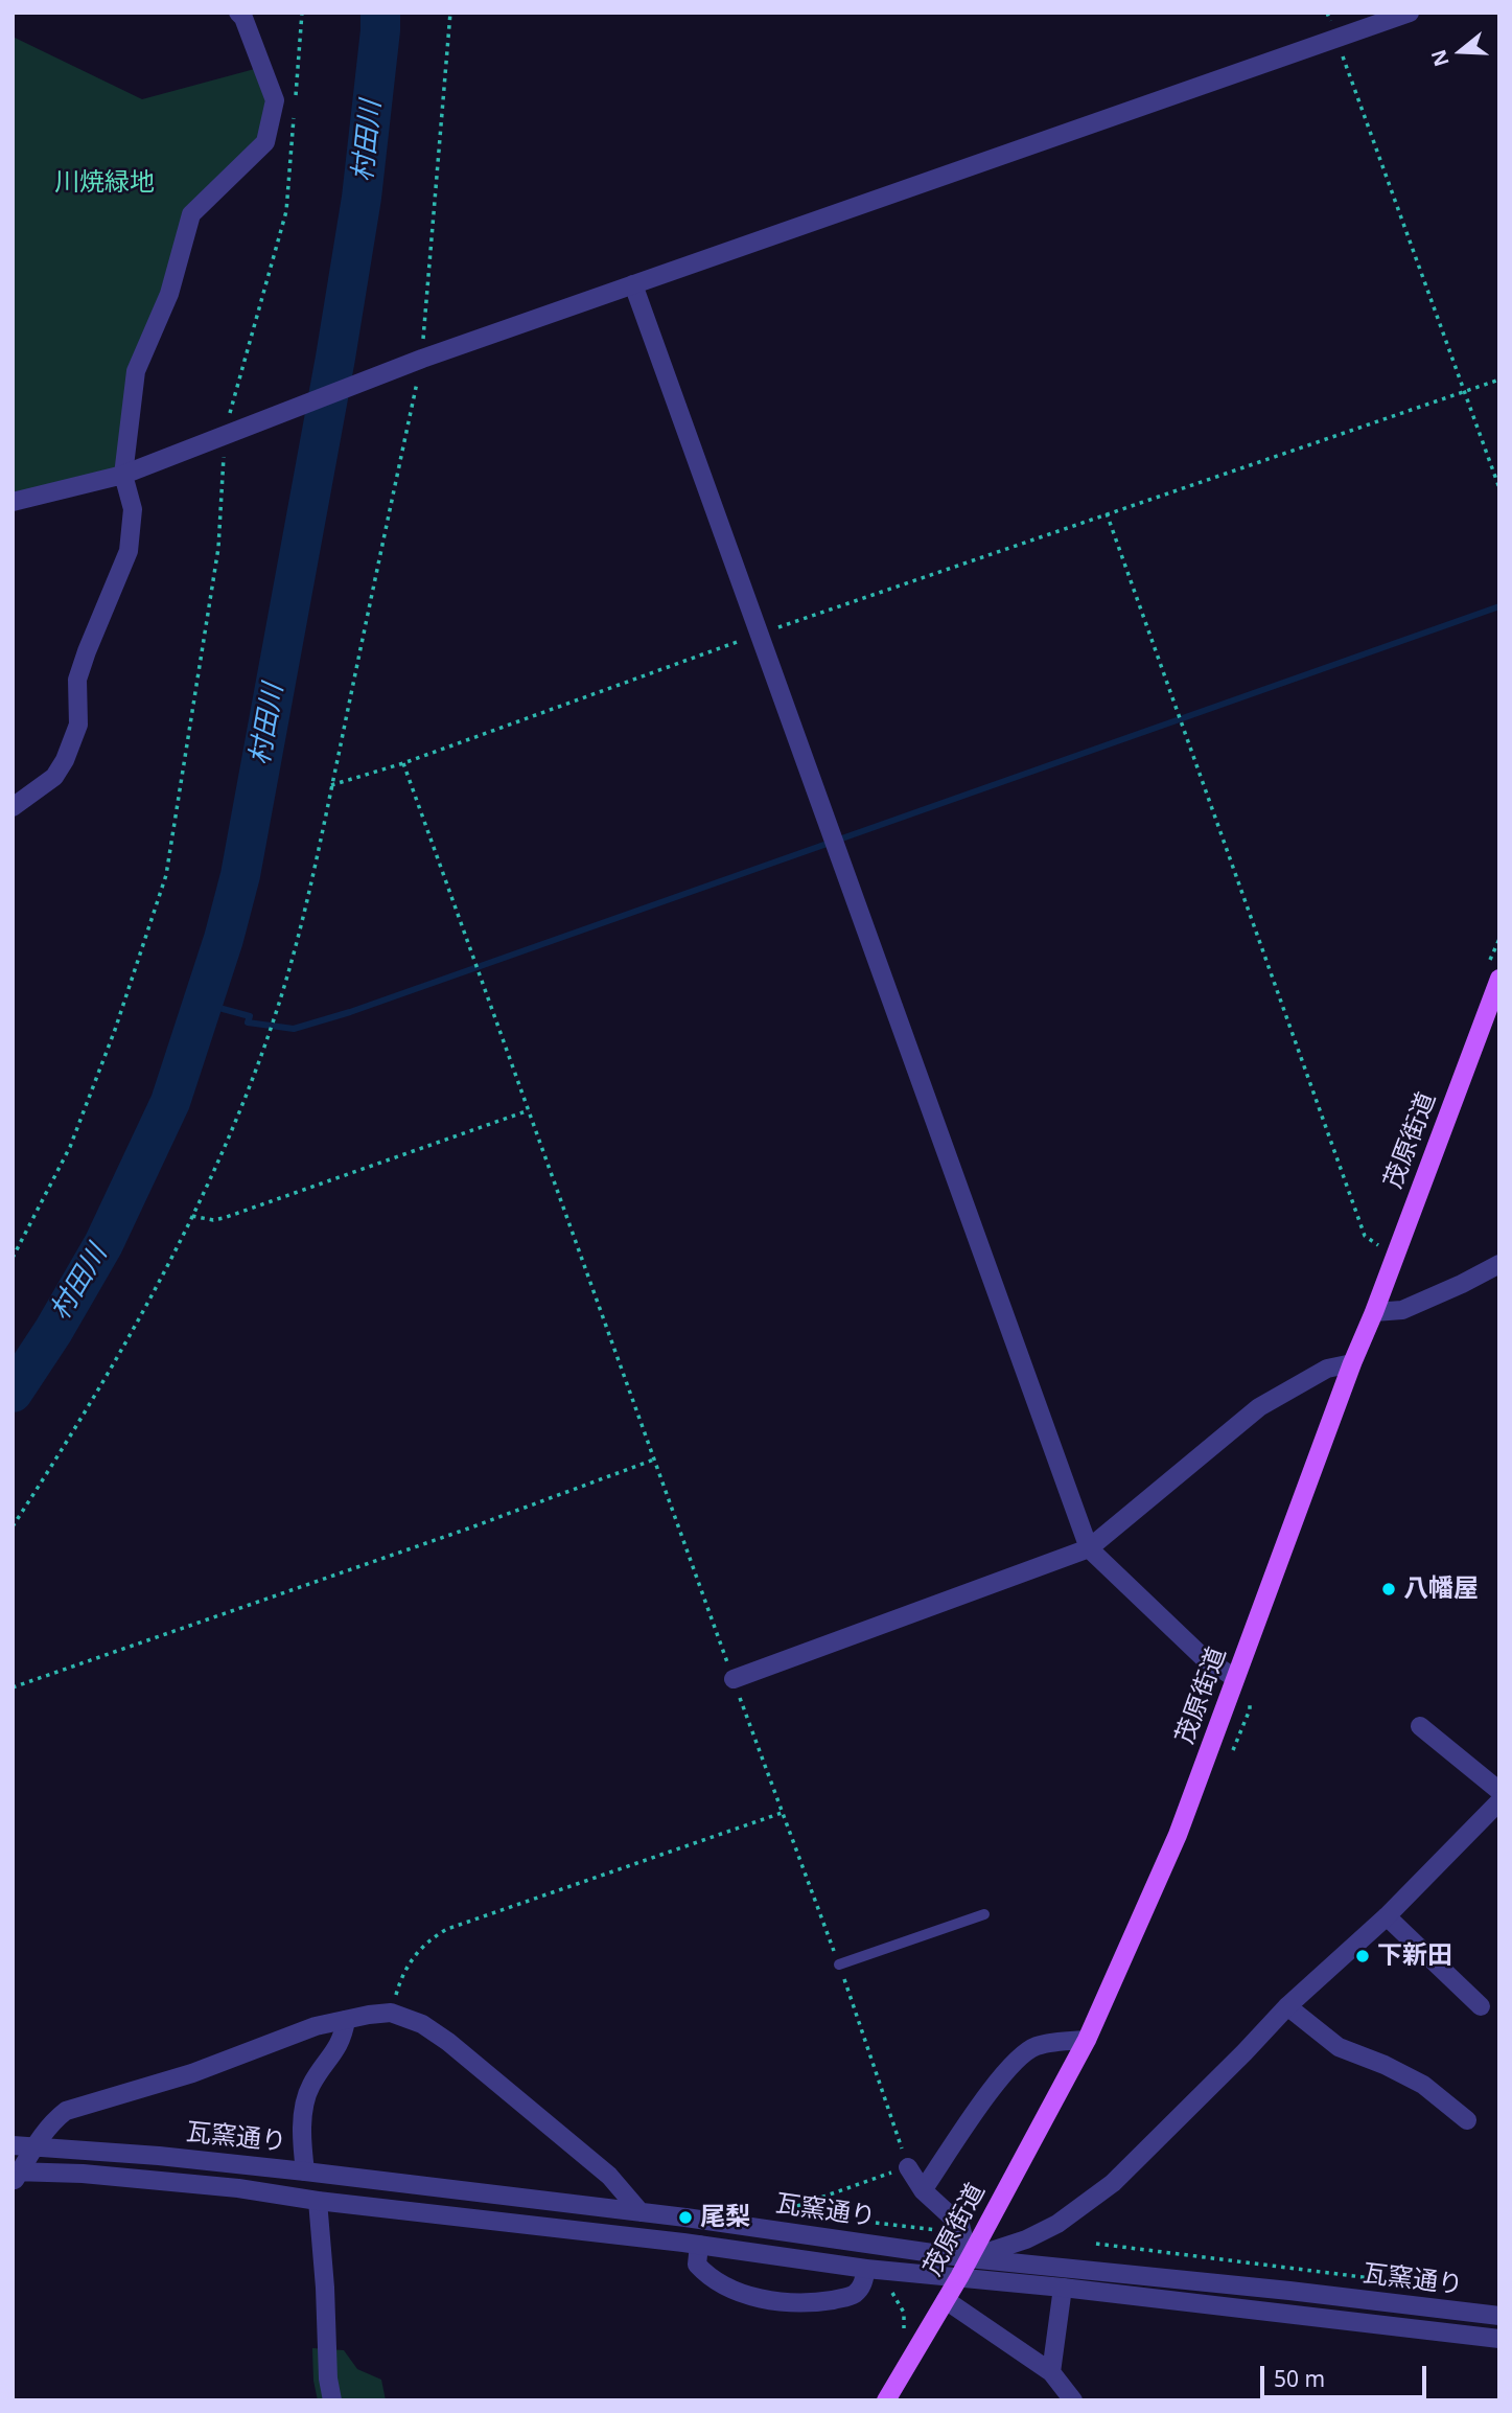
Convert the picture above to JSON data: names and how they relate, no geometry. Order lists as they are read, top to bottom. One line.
{"streets":{"main road":["茂原街道"],"street":["瓦窯通り"]},"crossings":[["茂原街道","瓦窯通り"]],"water":["村田川"],"parks":["川焼緑地"],"places":["八幡屋","下新田","尾梨"],"scale_bar":"50 m","north":"left"}
